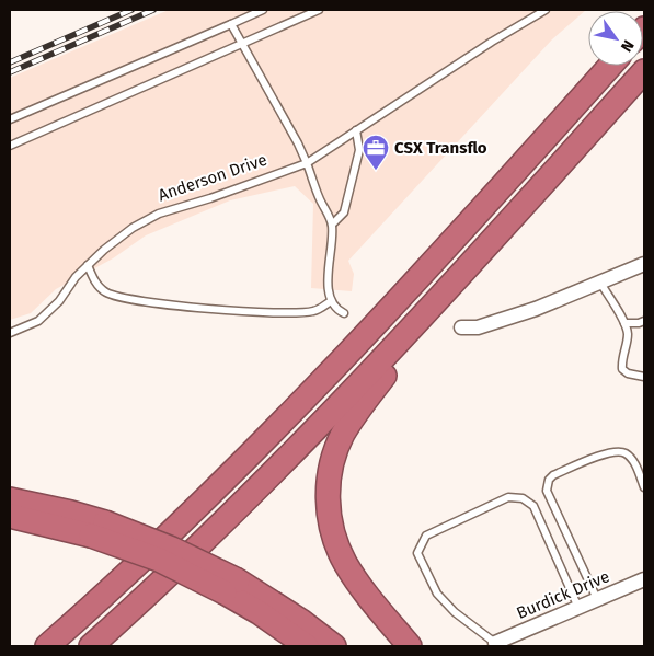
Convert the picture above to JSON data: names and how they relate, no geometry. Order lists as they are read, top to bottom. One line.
{"streets":{"street":["Burdick Drive"],"lane":["Anderson Drive"]},"places":{"office":["CSX Transflo"]},"north":"bottom right"}
